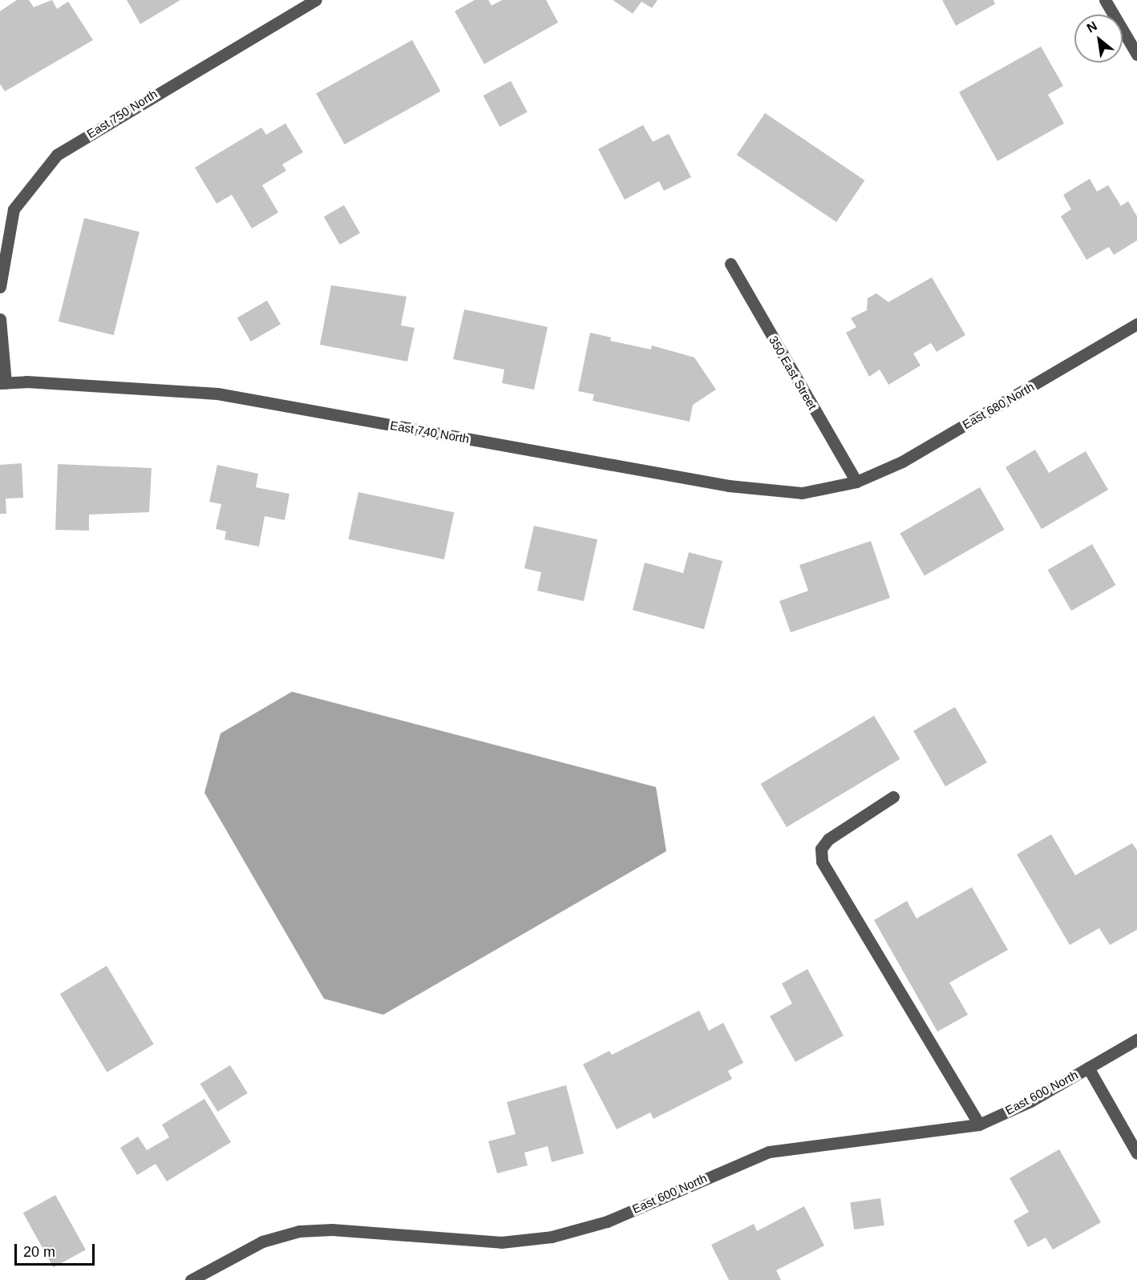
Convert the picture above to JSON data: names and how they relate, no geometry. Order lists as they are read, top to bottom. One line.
{"streets":{"street":["East 750 North","350 East Street","East 680 North","East 740 North","East 600 North"]},"crossings":[["350 East Street","East 680 North"],["350 East Street","East 740 North"],["East 680 North","East 740 North"]],"scale_bar":"20 m","north":"top left"}
